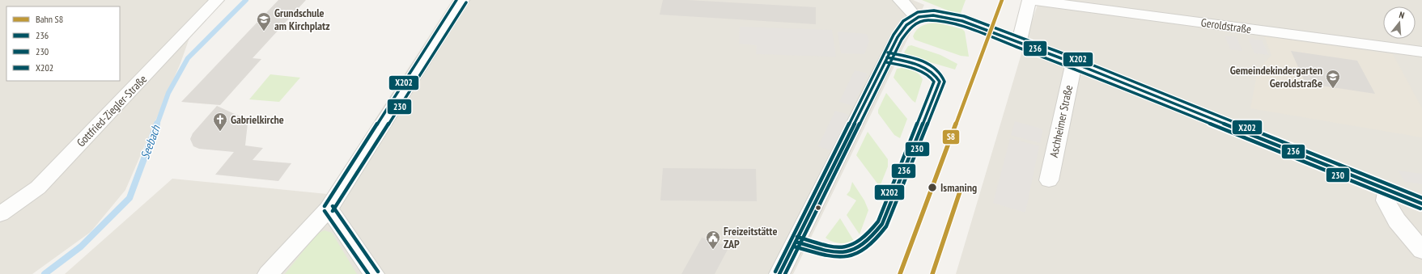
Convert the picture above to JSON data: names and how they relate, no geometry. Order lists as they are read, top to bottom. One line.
{"streets":{"street":["Geroldstraße","Gottfried-Ziegler-Straße","Aschheimer Straße"]},"water":["Seebach"],"places":{"school or university":["Grundschule am Kirchplatz","Gemeindekindergarten Geroldstraße"],"church":["Gabrielkirche"],"other":["Ismaning"],"public building":["Freizeitstätte ZAP"]},"lines":["rail line S8","transit line X202","transit line 230","transit line 236"],"legend":["Bahn S8","236","230","X202"],"north":"top"}
